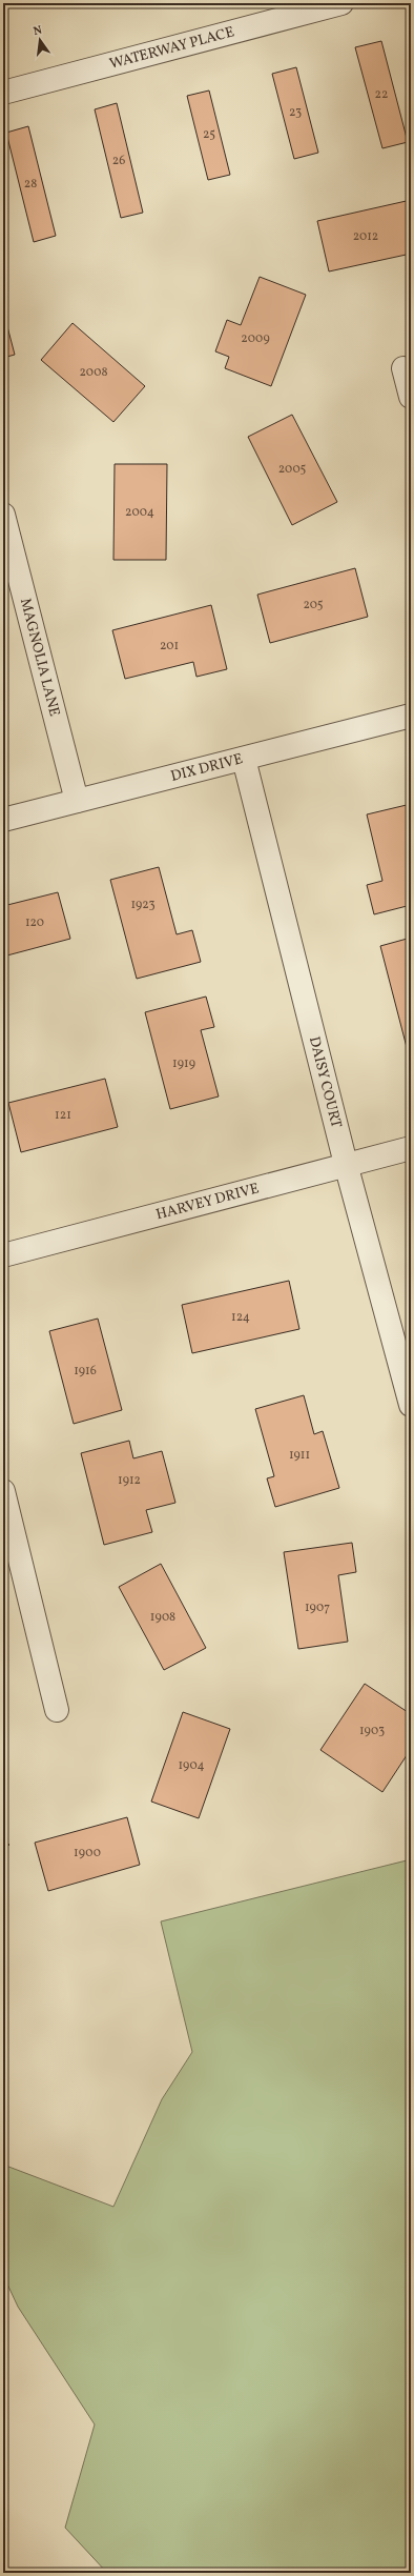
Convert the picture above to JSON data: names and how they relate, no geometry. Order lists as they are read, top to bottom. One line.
{"streets":{"street":["WATERWAY PLACE","MAGNOLIA LANE","DIX DRIVE","DAISY COURT","HARVEY DRIVE"]},"crossings":[["MAGNOLIA LANE","DIX DRIVE"],["DIX DRIVE","DAISY COURT"],["DAISY COURT","HARVEY DRIVE"]],"house_numbers":["22","23","25","26","28","2012","2009","2008","2005","2004","205","201","1923","120","1919","121","124","1916","1911","1912","1907","1908","1903","1904","1900"],"north":"top"}
